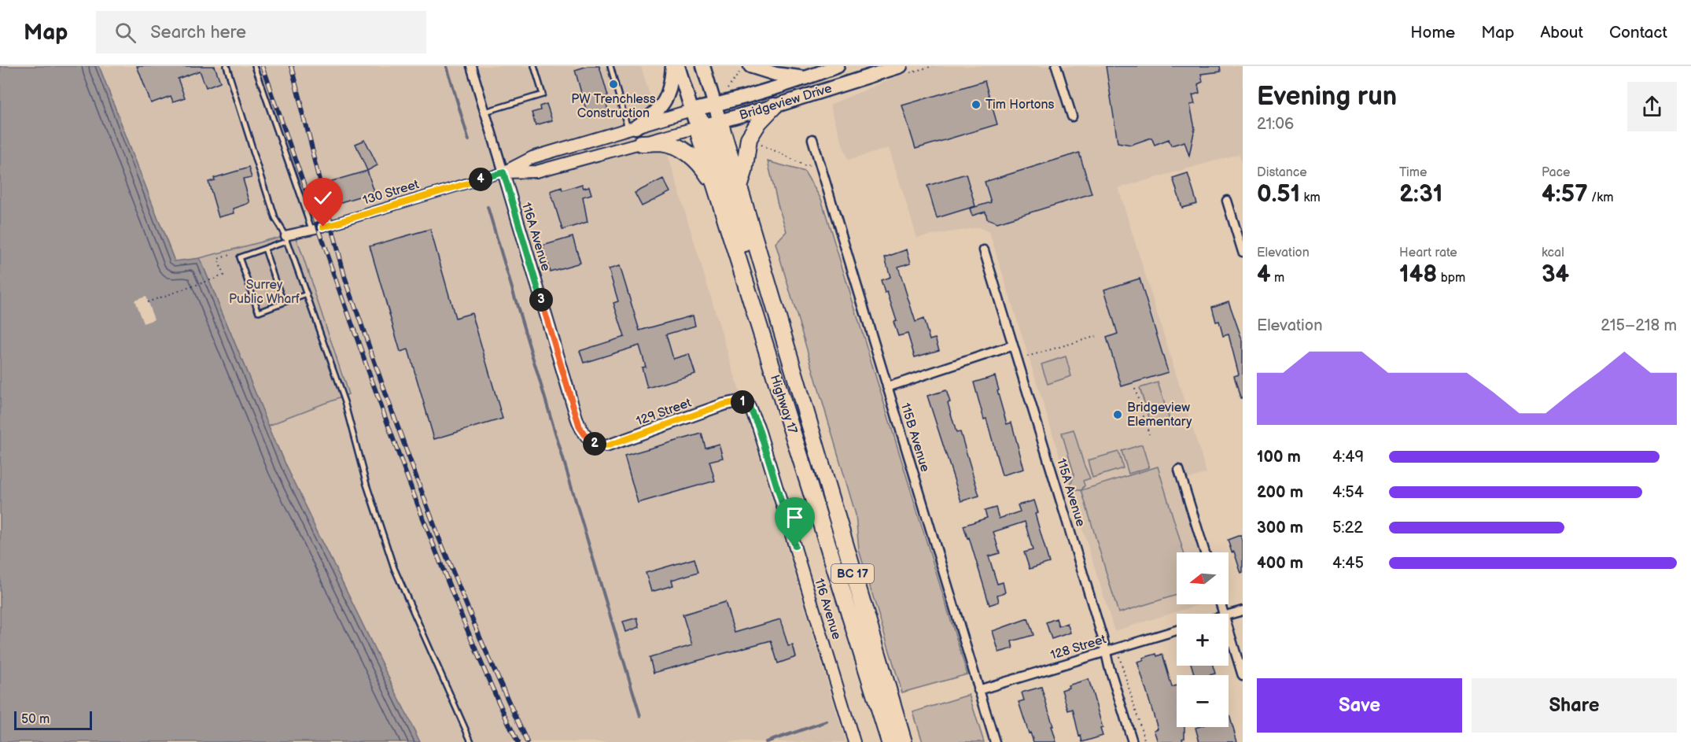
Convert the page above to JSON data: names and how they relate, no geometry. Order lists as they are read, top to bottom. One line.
{"streets":{"highway":["Highway 17","BC 17"],"main road":["Bridgeview Drive"],"street":["130 Street","116A Avenue","129 Street","115B Avenue","115A Avenue","116 Avenue","128 Street"]},"crossings":[["Bridgeview Drive","130 Street"],["Bridgeview Drive","Highway 17"],["130 Street","116A Avenue"],["130 Street","Highway 17"],["116A Avenue","129 Street"],["129 Street","116 Avenue"],["115B Avenue","128 Street"],["115A Avenue","128 Street"]],"parks":["Surrey Public Wharf"],"places":["PW Trenchless Construction","Tim Hortons","Bridgeview Elementary"],"scale_bar":"50 m","north":"left","page":{"header":"Map","search":"Search here","nav":["Home","Map","About","Contact"],"heading":["Evening run","21:06"],"stats":[["Distance","0.51 km"],["Time","2:31"],["Pace","4:57 /km"],["Elevation","4 m"],["Heart rate","148 bpm"],["kcal","34"]],"pins":["4","3","1","2"],"chart":["Elevation","215–218 m"],"list":[{"name":"100 m","note":"4:49"},{"name":"200 m","note":"4:54"},{"name":"300 m","note":"5:22"},{"name":"400 m","note":"4:45"}],"map_buttons":["+","−"],"buttons":["Save","Share"],"scale":"50 m"}}
